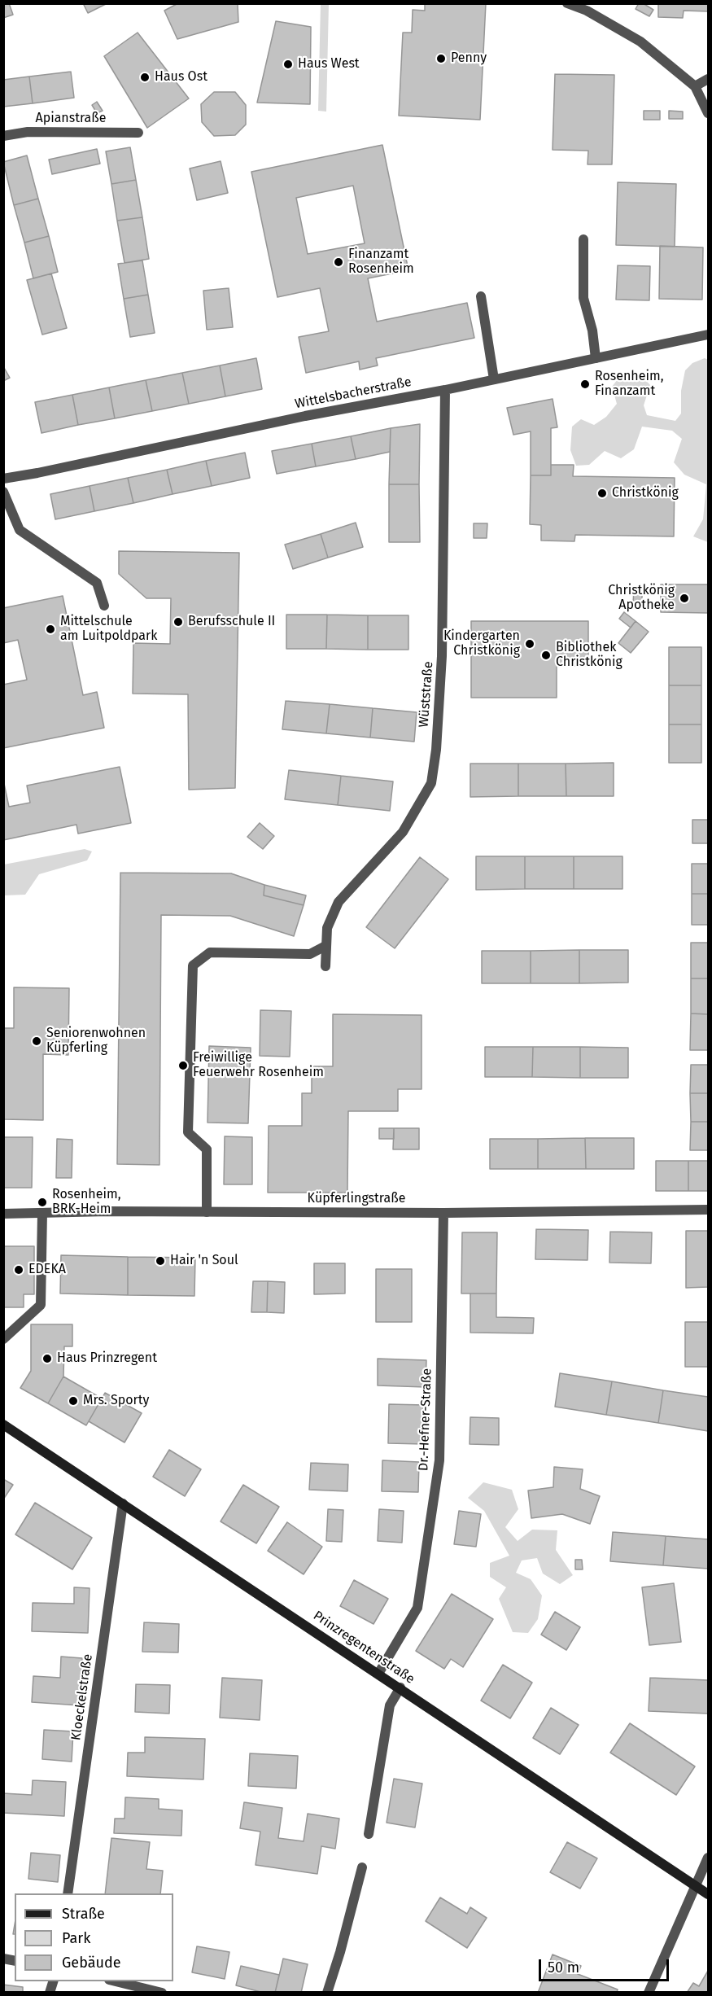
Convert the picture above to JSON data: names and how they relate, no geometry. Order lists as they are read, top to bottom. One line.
{"streets":{"main road":["Prinzregentenstraße"],"street":["Apianstraße","Wittelsbacherstraße","Wüststraße","Küpferlingstraße","Dr.-Hefner-Straße","Kloeckelstraße"]},"crossings":[["Wittelsbacherstraße","Wüststraße"],["Küpferlingstraße","Dr.-Hefner-Straße"],["Dr.-Hefner-Straße","Prinzregentenstraße"],["Prinzregentenstraße","Kloeckelstraße"]],"places":["Penny","Haus West","Haus Ost","Finanzamt Rosenheim","Rosenheim, Finanzamt","Christkönig","Christkönig Apotheke","Berufsschule II","Mittelschule am Luitpoldpark","Kindergarten Christkönig","Bibliothek Christkönig","Seniorenwohnen Küpferling","Freiwillige Feuerwehr Rosenheim","Rosenheim, BRK-Heim","Hair 'n Soul","EDEKA","Haus Prinzregent","Mrs. Sporty"],"legend":["Straße","Park","Gebäude"],"scale_bar":"50 m"}
